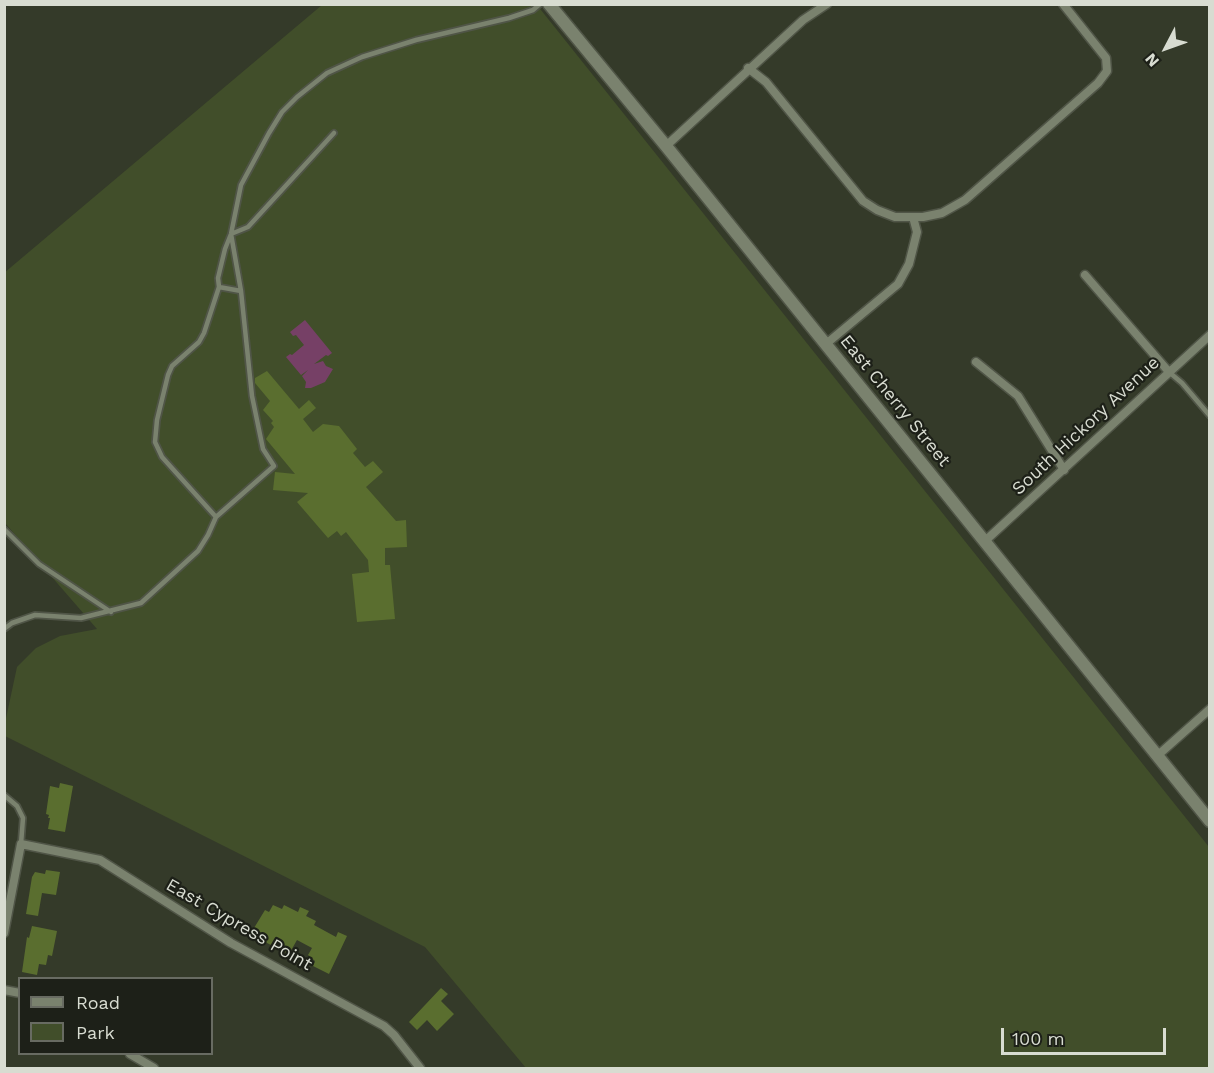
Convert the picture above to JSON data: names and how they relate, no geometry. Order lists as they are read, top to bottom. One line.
{"streets":{"street":["East Cherry Street","South Hickory Avenue","East Cypress Point"]},"crossings":[["East Cherry Street","South Hickory Avenue"]],"legend":["Road","Park"],"scale_bar":"100 m","north":"bottom left"}
